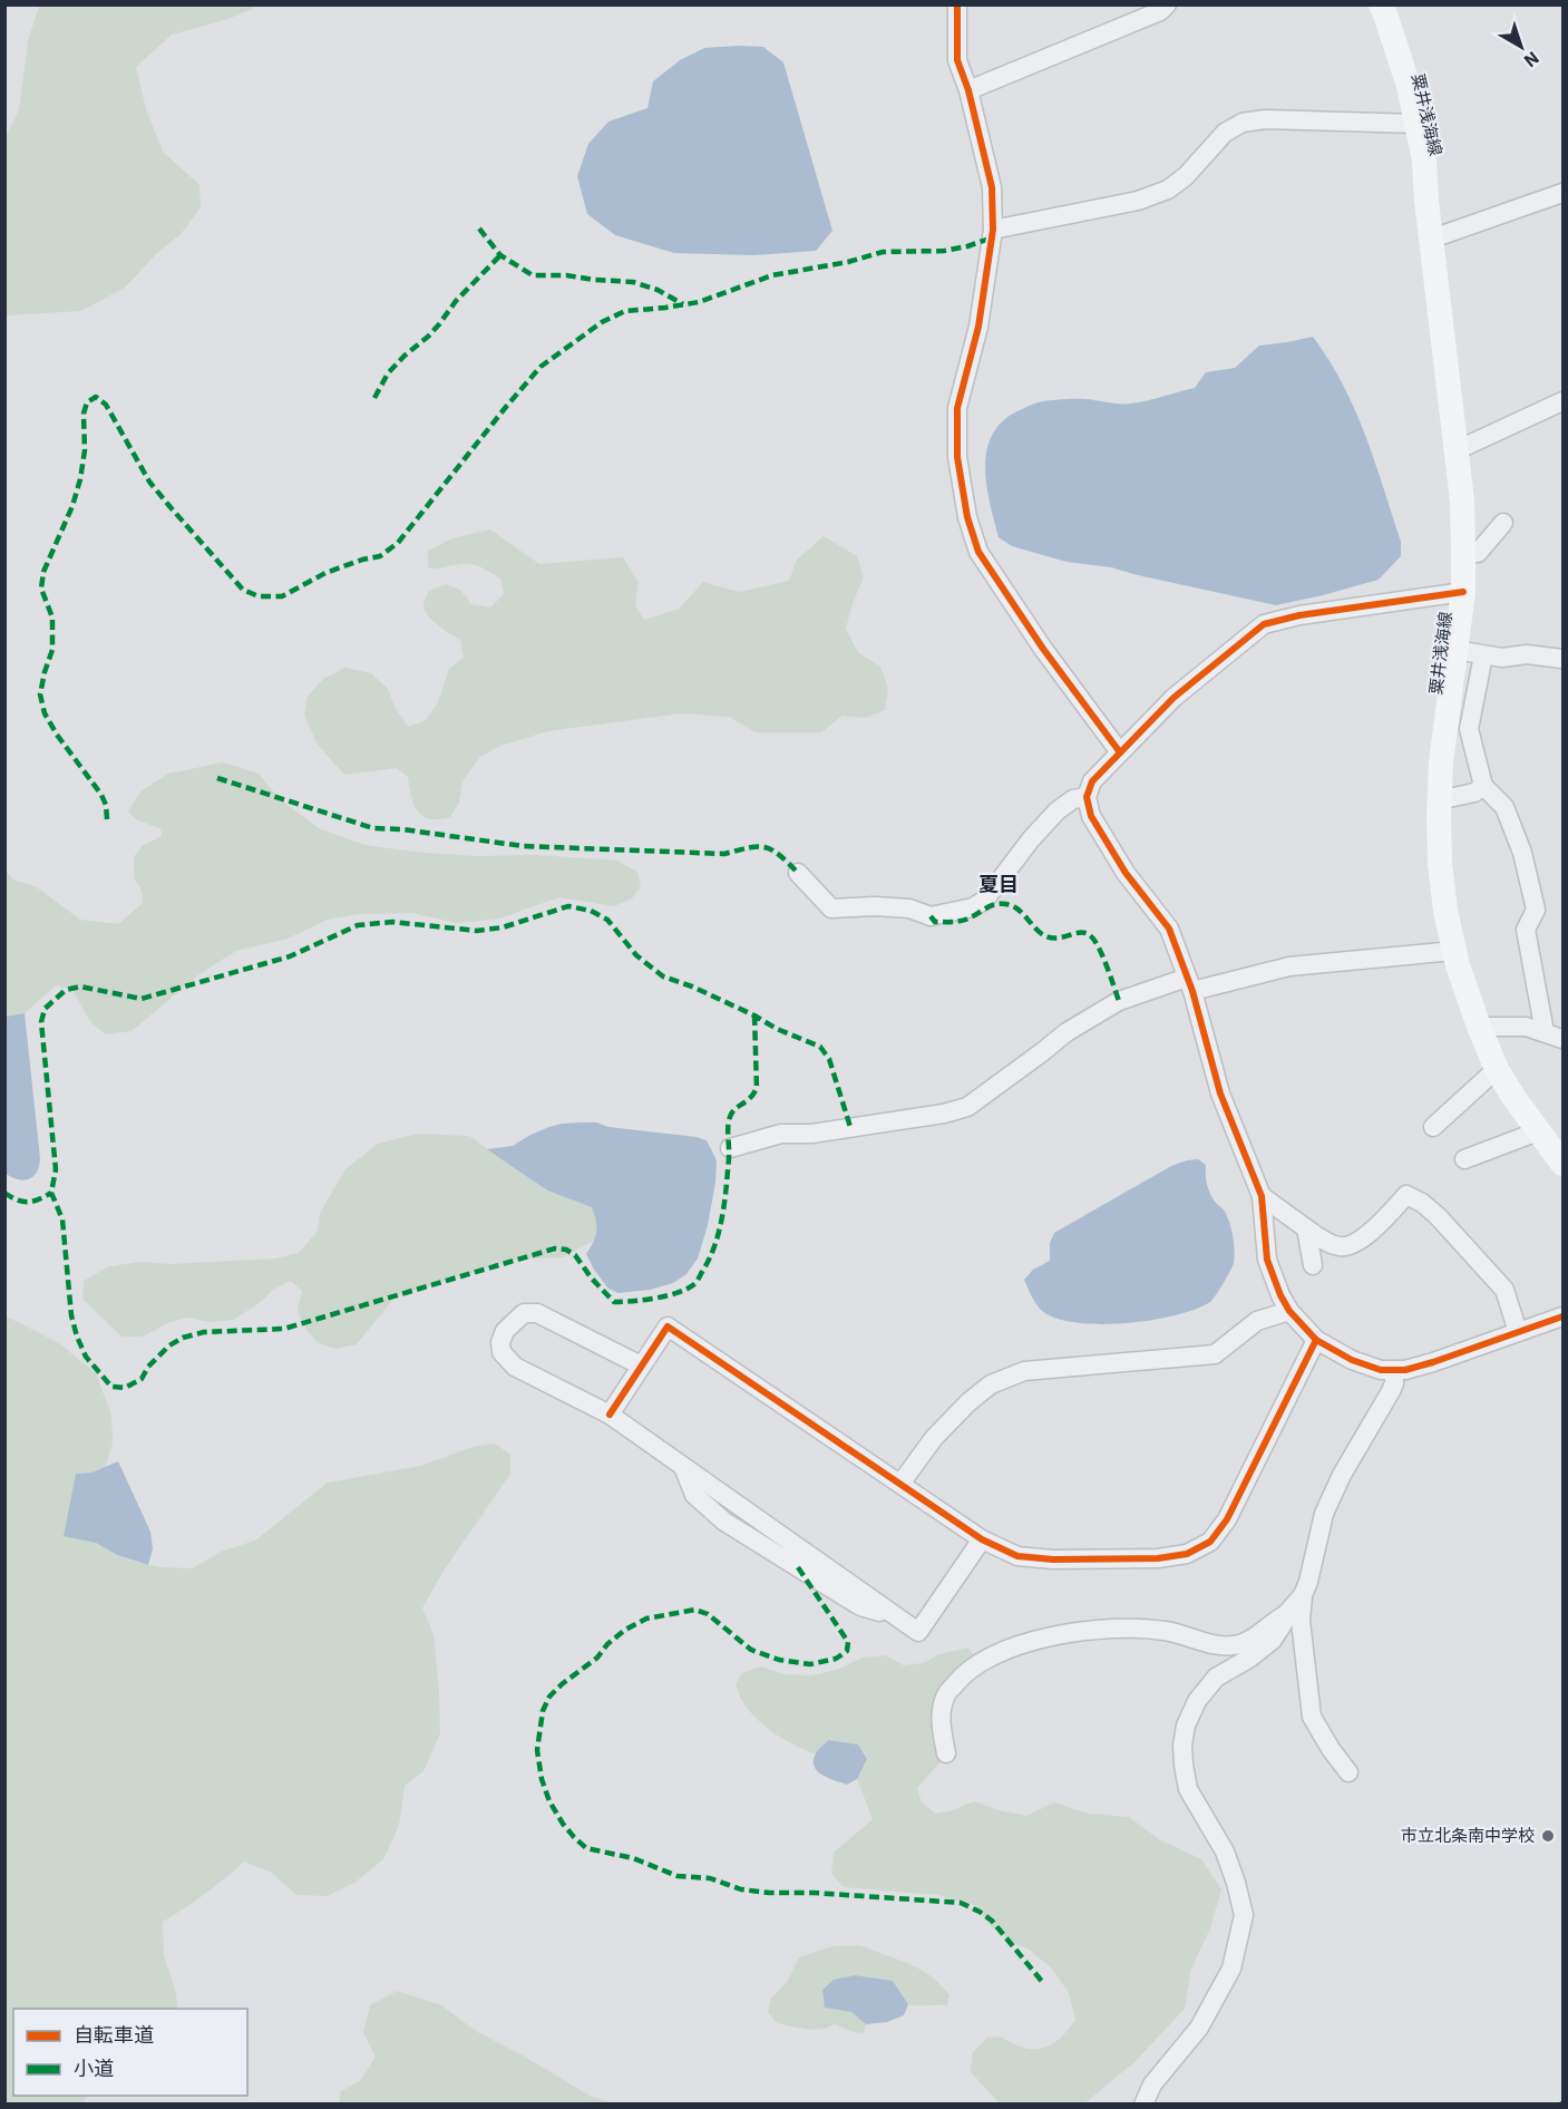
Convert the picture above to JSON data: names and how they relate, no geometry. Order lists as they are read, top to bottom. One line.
{"streets":{"main road":["粟井浅海線"]},"districts":["夏目"],"places":["市立北条南中学校"],"legend":["自転車道","小道"],"north":"bottom right"}
